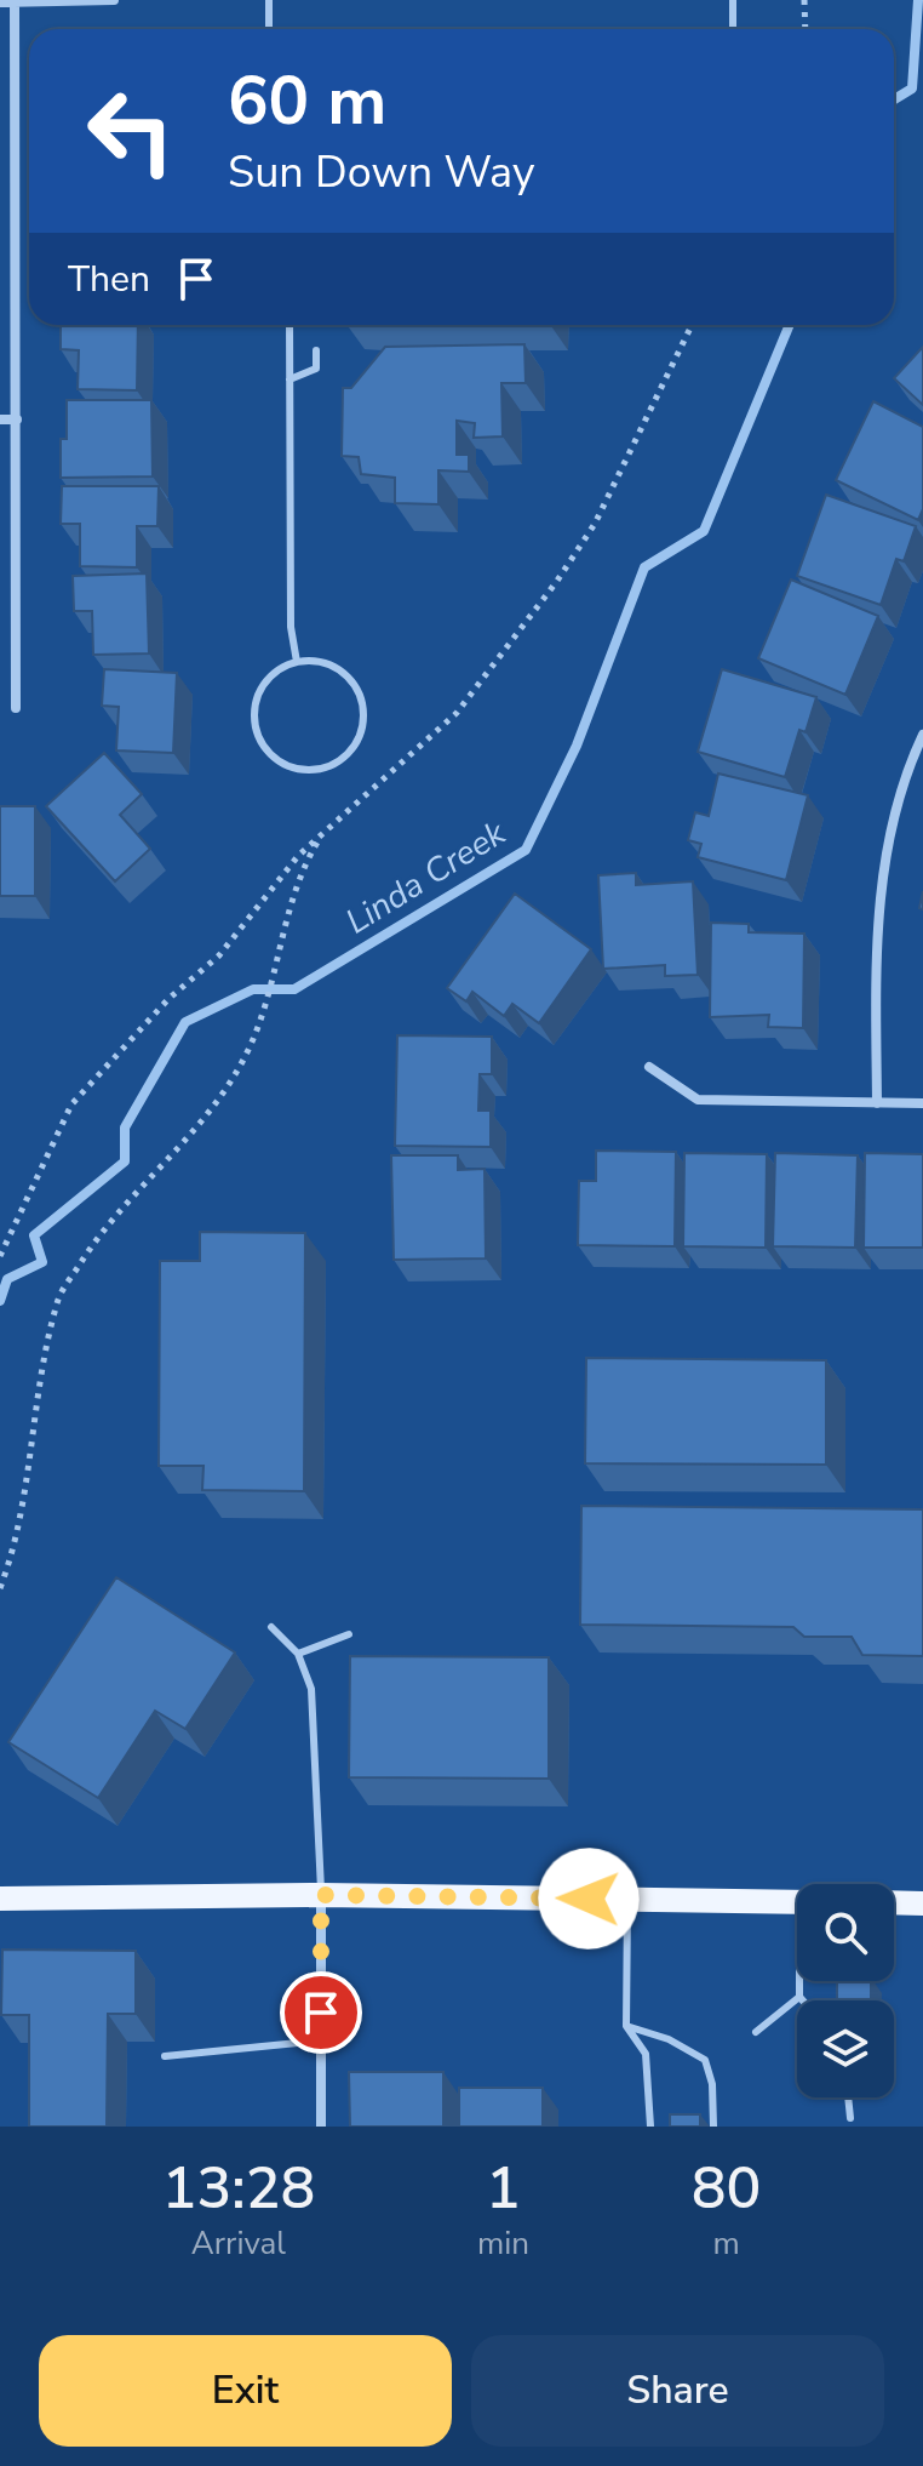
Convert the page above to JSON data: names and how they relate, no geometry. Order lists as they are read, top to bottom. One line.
{"water":["Linda Creek"],"page":{"turn":["60 m","Sun Down Way"],"then":"Then","eta":["13:28","Arrival","1","min","80","m"],"buttons":["Exit","Share"]}}
